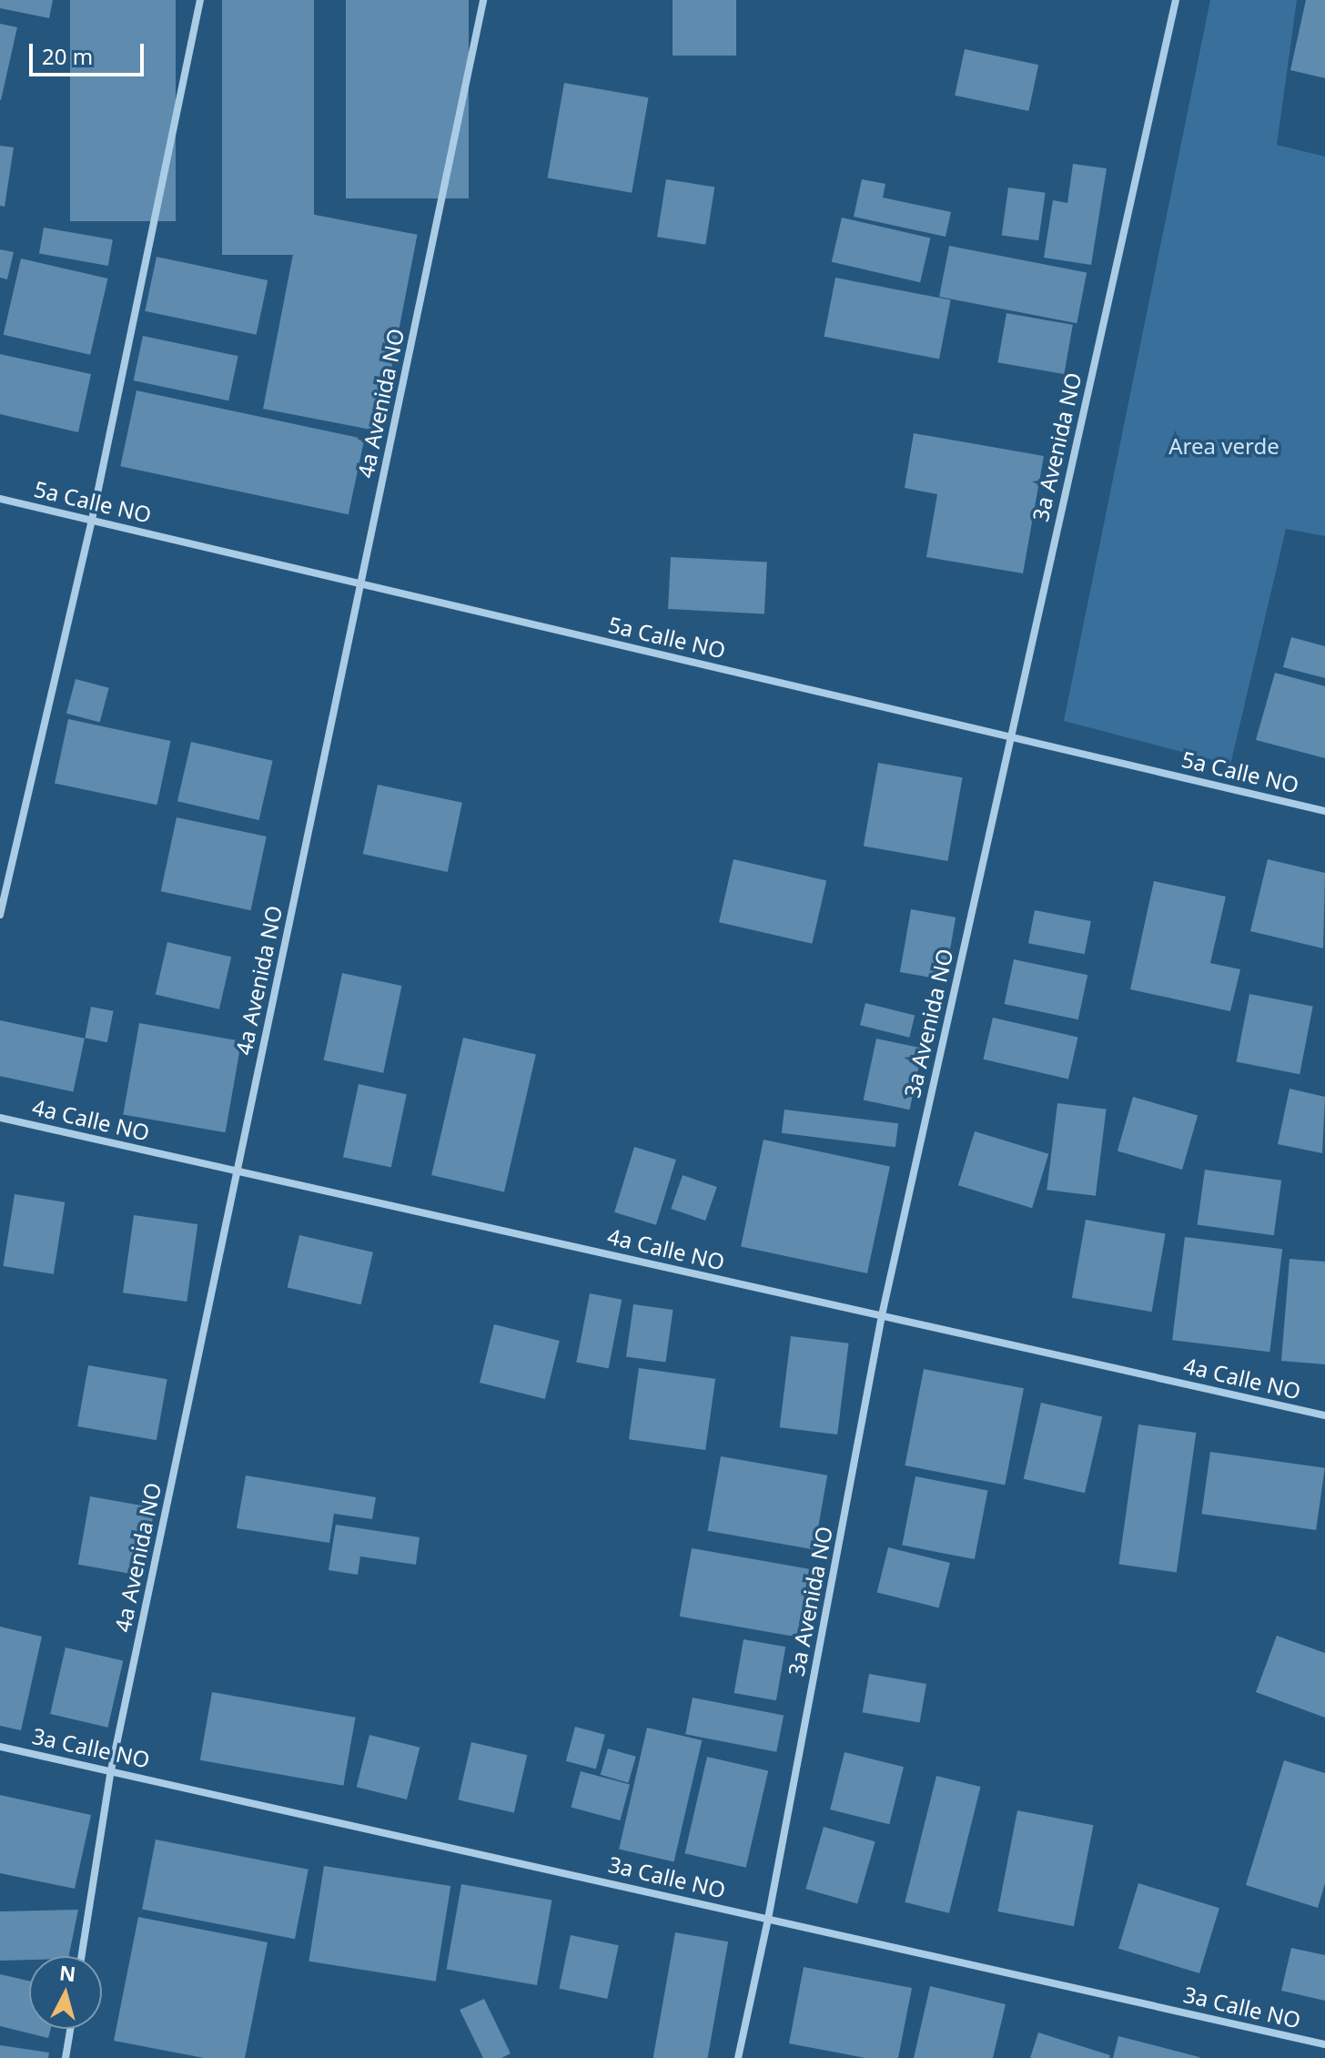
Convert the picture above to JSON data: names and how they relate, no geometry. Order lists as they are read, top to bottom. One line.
{"streets":{"street":["4a Avenida NO","3a Avenida NO","5a Calle NO","4a Calle NO","3a Calle NO"]},"crossings":[["4a Avenida NO","5a Calle NO"],["4a Avenida NO","4a Calle NO"],["4a Avenida NO","3a Calle NO"],["3a Avenida NO","5a Calle NO"],["3a Avenida NO","4a Calle NO"],["3a Avenida NO","3a Calle NO"]],"parks":["Area verde"],"scale_bar":"20 m","north":"top"}
